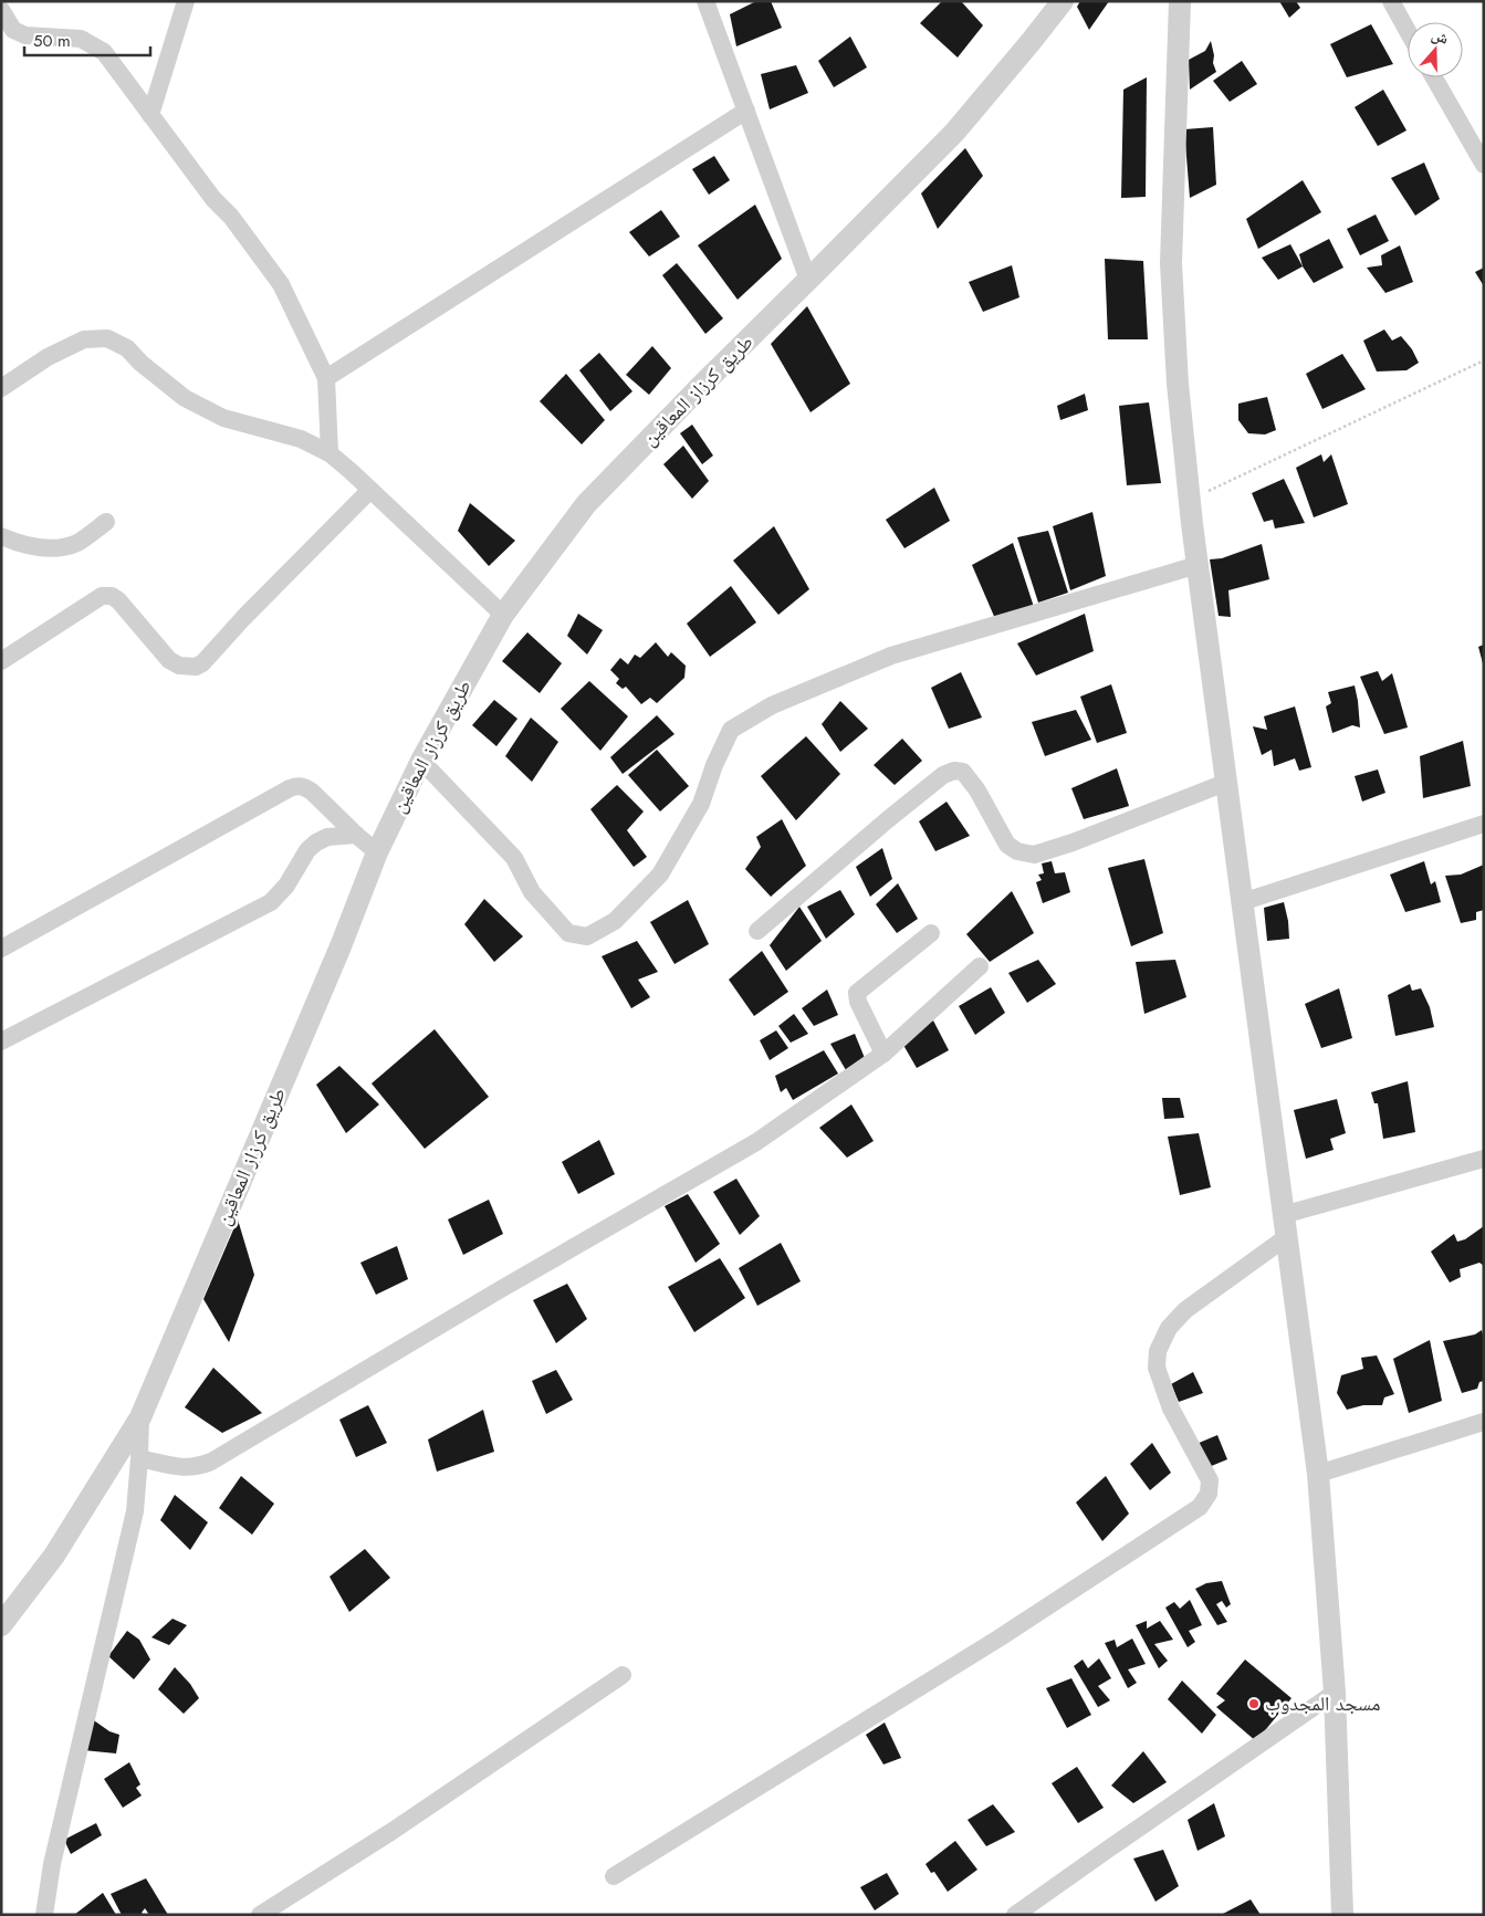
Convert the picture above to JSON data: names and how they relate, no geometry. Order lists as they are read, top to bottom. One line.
{"streets":{"street":["طريق كرزاز المعاقين"]},"places":["مسجد المجدوب"],"scale_bar":"50 m","north":"top"}
